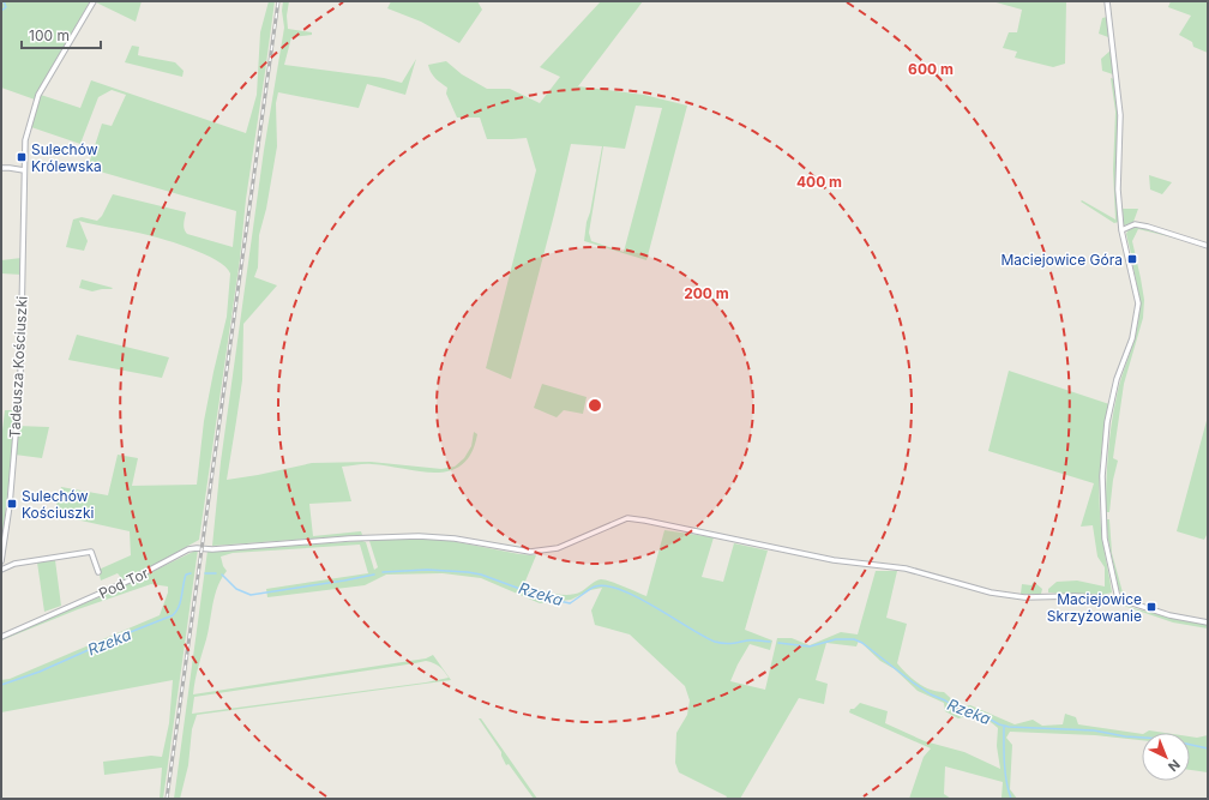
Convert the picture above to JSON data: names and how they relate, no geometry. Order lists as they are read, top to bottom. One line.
{"streets":{"street":["Tadeusza Kościuszki","Pod Tor"]},"water":["Rzeka"],"places":{"transit":["Sulechów Królewska","Maciejowice Góra","Sulechów Kościuszki","Maciejowice Skrzyżowanie"]},"scale_bar":"100 m","north":"bottom right","rings":["600 m","400 m","200 m"]}
